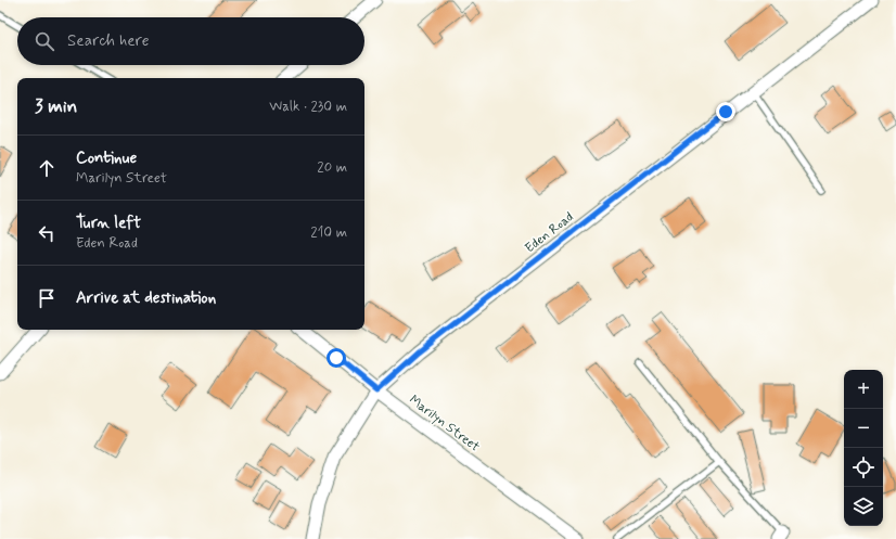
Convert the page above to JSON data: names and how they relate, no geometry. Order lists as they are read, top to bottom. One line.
{"streets":{"street":["Eden Road","Marilyn Street"]},"crossings":[["Eden Road","Marilyn Street"]],"page":{"search":"Search here","heading":["3 min","Walk · 230 m"],"list":[["Continue","Marilyn Street","20 m"],["Turn left","Eden Road","210 m"],"Arrive at destination"],"map_buttons":["+","−"]}}
